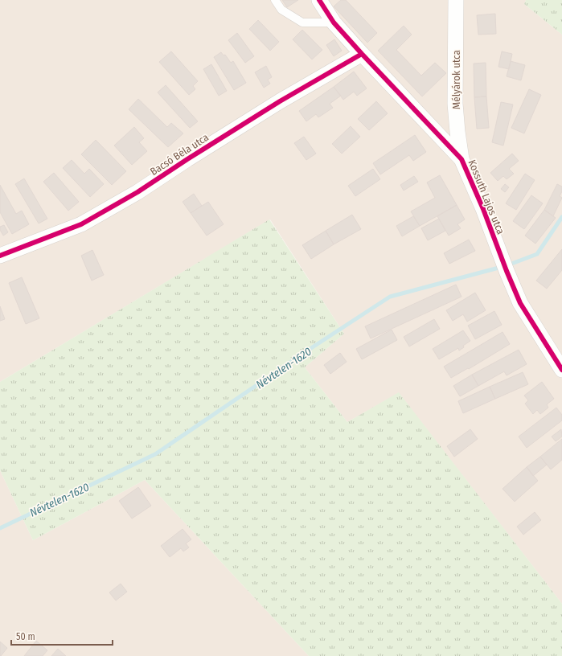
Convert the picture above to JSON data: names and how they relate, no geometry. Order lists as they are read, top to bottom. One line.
{"streets":{"street":["Mélyárok utca","Bacsó Béla utca","Kossuth Lajos utca"]},"crossings":[["Mélyárok utca","Kossuth Lajos utca"],["Bacsó Béla utca","Kossuth Lajos utca"]],"water":["Névtelen-1620"],"scale_bar":"50 m"}
